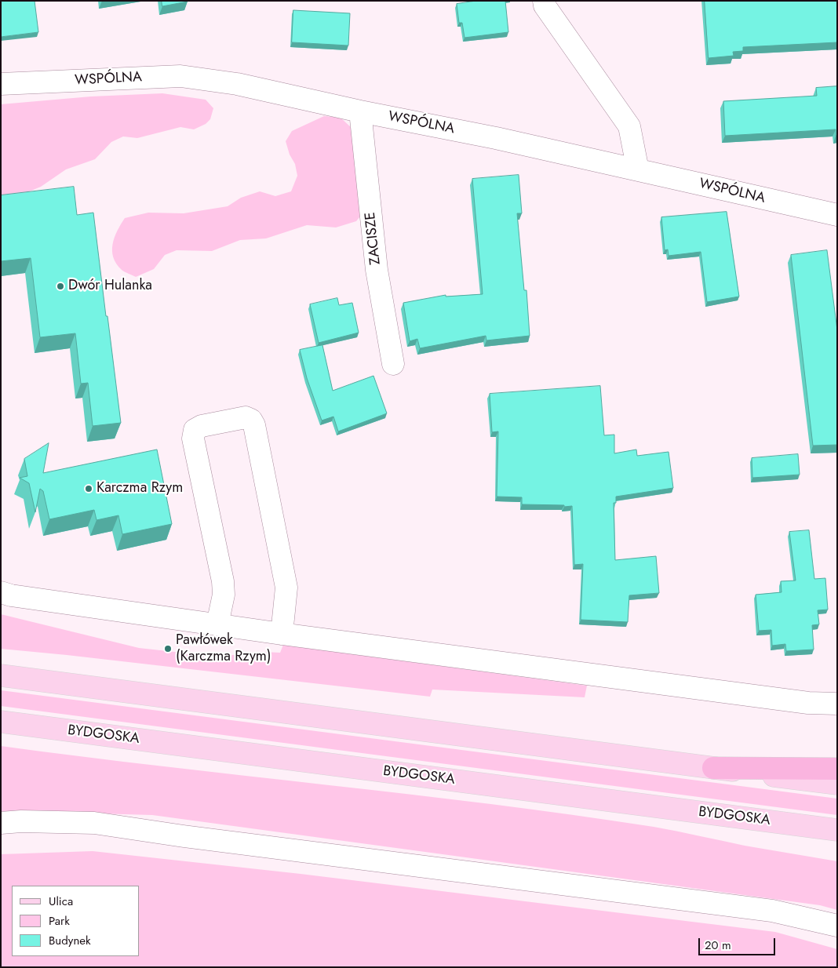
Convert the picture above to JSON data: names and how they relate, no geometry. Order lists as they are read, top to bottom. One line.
{"streets":{"main road":["BYDGOSKA"],"street":["WSPÓLNA","ZACISZE"]},"crossings":[["WSPÓLNA","ZACISZE"]],"places":["Dwór Hulanka","Karczma Rzym","Pawłówek (Karczma Rzym)"],"legend":["Ulica","Park","Budynek"],"scale_bar":"20 m"}
